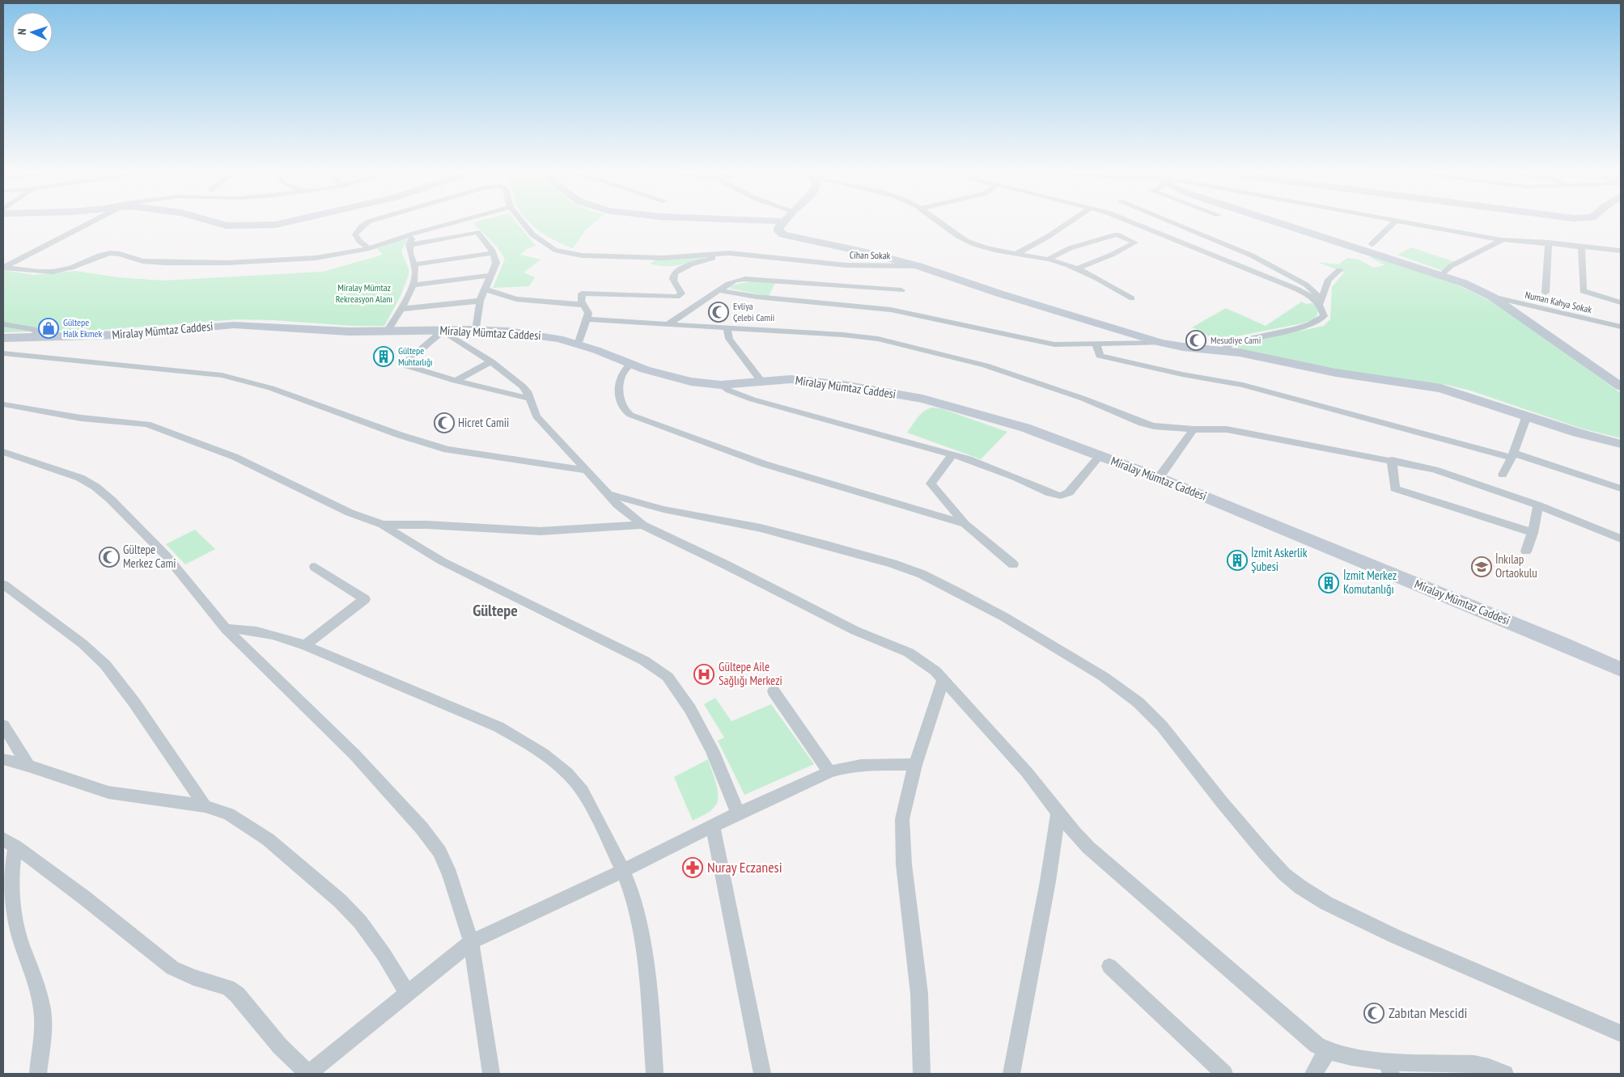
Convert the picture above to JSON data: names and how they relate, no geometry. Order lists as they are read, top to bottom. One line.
{"streets":{"main road":["Miralay Mümtaz Caddesi"],"street":["Cihan Sokak","Numan Kahya Sokak"]},"districts":["Gültepe"],"parks":["Miralay Mümtaz Rekreasyon Alanı"],"places":{"mosque":["Evliya Çelebi Camii","Mesudiye Cami","Hicret Camii","Gültepe Merkez Cami","Zabıtan Mescidi"],"shop":["Gültepe Halk Ekmek"],"building":["Gültepe Muhtarlığı","İzmit Askerlik Şubesi","İzmit Merkez Komutanlığı"],"school or university":["İnkılap Ortaokulu"],"hospital":["Gültepe Aile Sağlığı Merkezi"],"pharmacy":["Nuray Eczanesi"]},"north":"left"}
